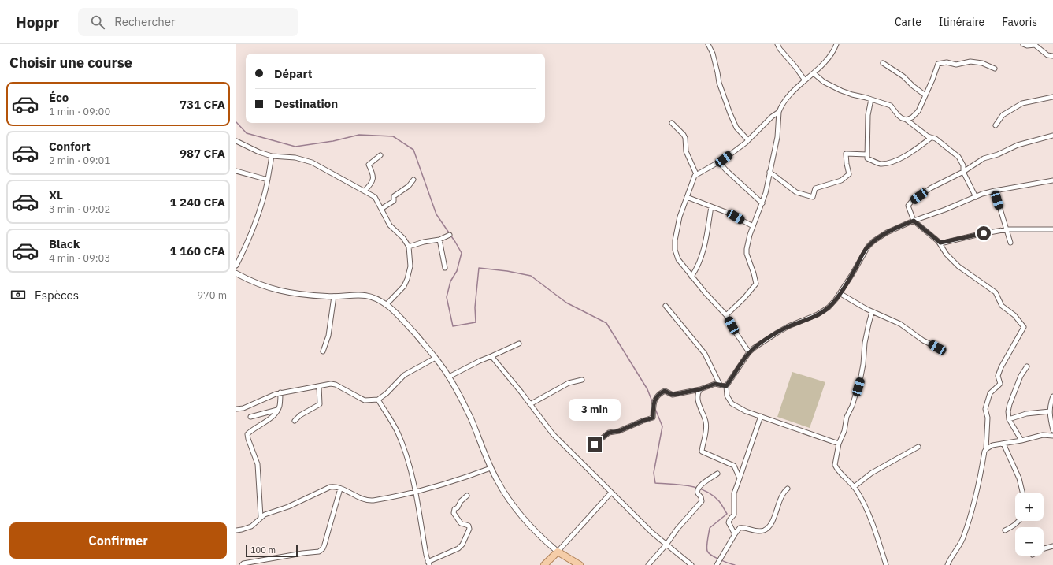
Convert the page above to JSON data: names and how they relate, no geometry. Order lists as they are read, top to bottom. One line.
{"scale_bar":"100 m","page":{"header":"Hoppr","search":"Rechercher","nav":["Carte","Itinéraire","Favoris"],"heading":"Choisir une course","banner":["Départ","Destination"],"list":[{"name":"Éco","note":"1 min · 09:00","value":"731 CFA"},{"name":"Confort","note":"2 min · 09:01","value":"987 CFA"},{"name":"XL","note":"3 min · 09:02","value":"1 240 CFA"},{"name":"Black","note":"4 min · 09:03","value":"1 160 CFA"}],"pay":["Espèces","970 m"],"bubble":"3 min","map_buttons":["+","−"],"buttons":"Confirmer","scale":"100 m"}}
